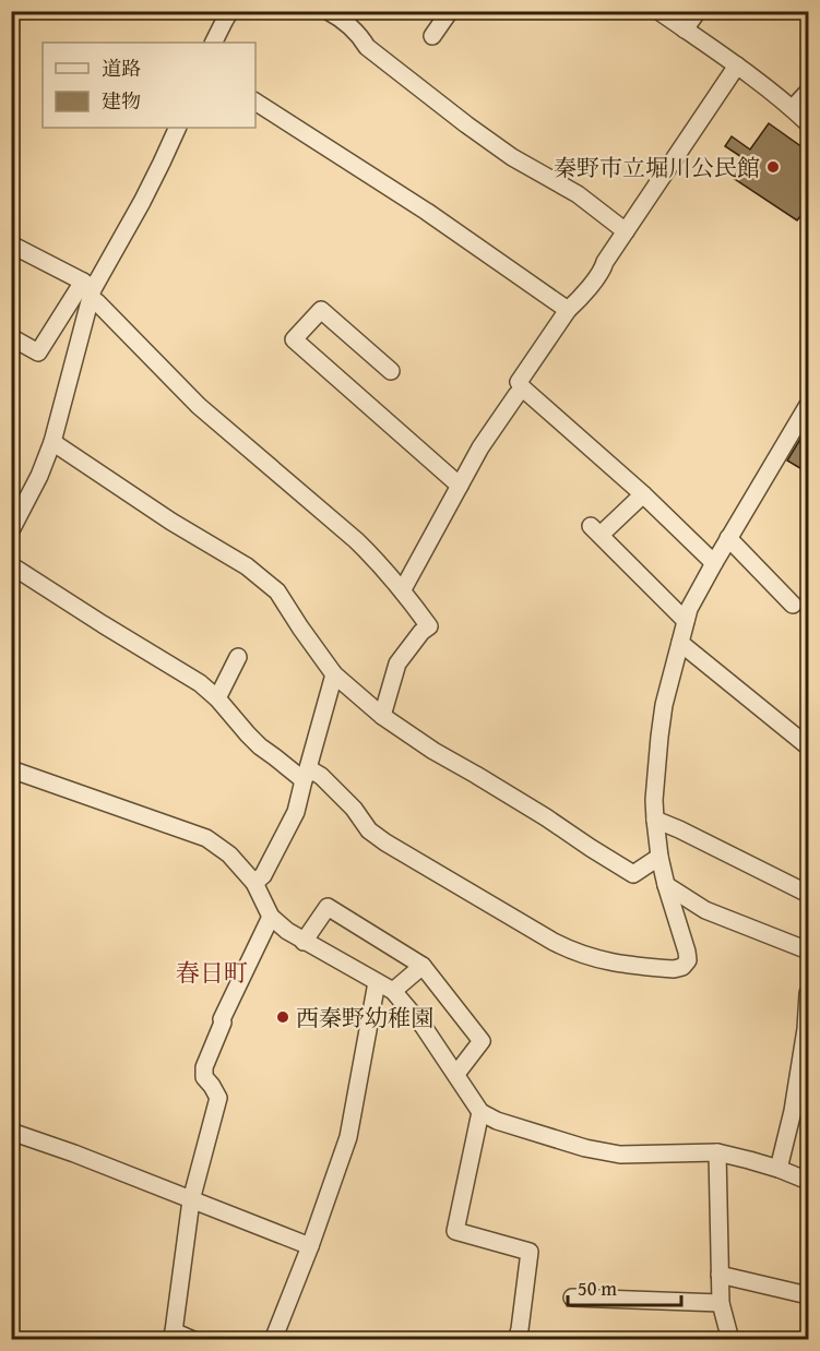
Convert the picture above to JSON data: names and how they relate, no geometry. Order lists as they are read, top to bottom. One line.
{"districts":["春日町"],"places":["秦野市立堀川公民館","西秦野幼稚園"],"legend":["道路","建物"],"scale_bar":"50 m"}
